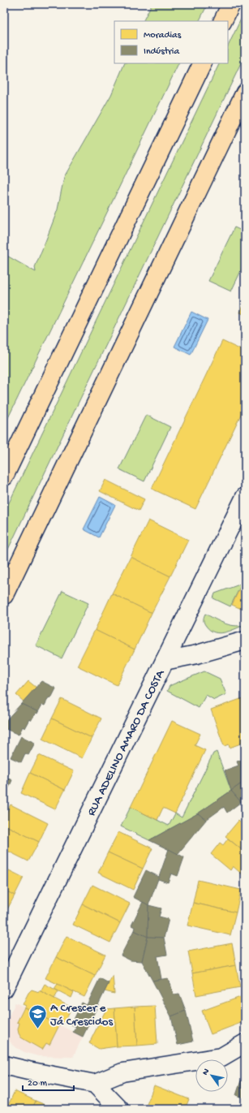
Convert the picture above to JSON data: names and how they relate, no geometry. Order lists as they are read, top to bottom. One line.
{"streets":{"street":["RUA ADELINO AMARO DA COSTA"]},"places":{"school or university":["A Crescer e Já Crescidos"]},"legend":["Moradias","Indústria"],"scale_bar":"20 m","north":"top left"}
